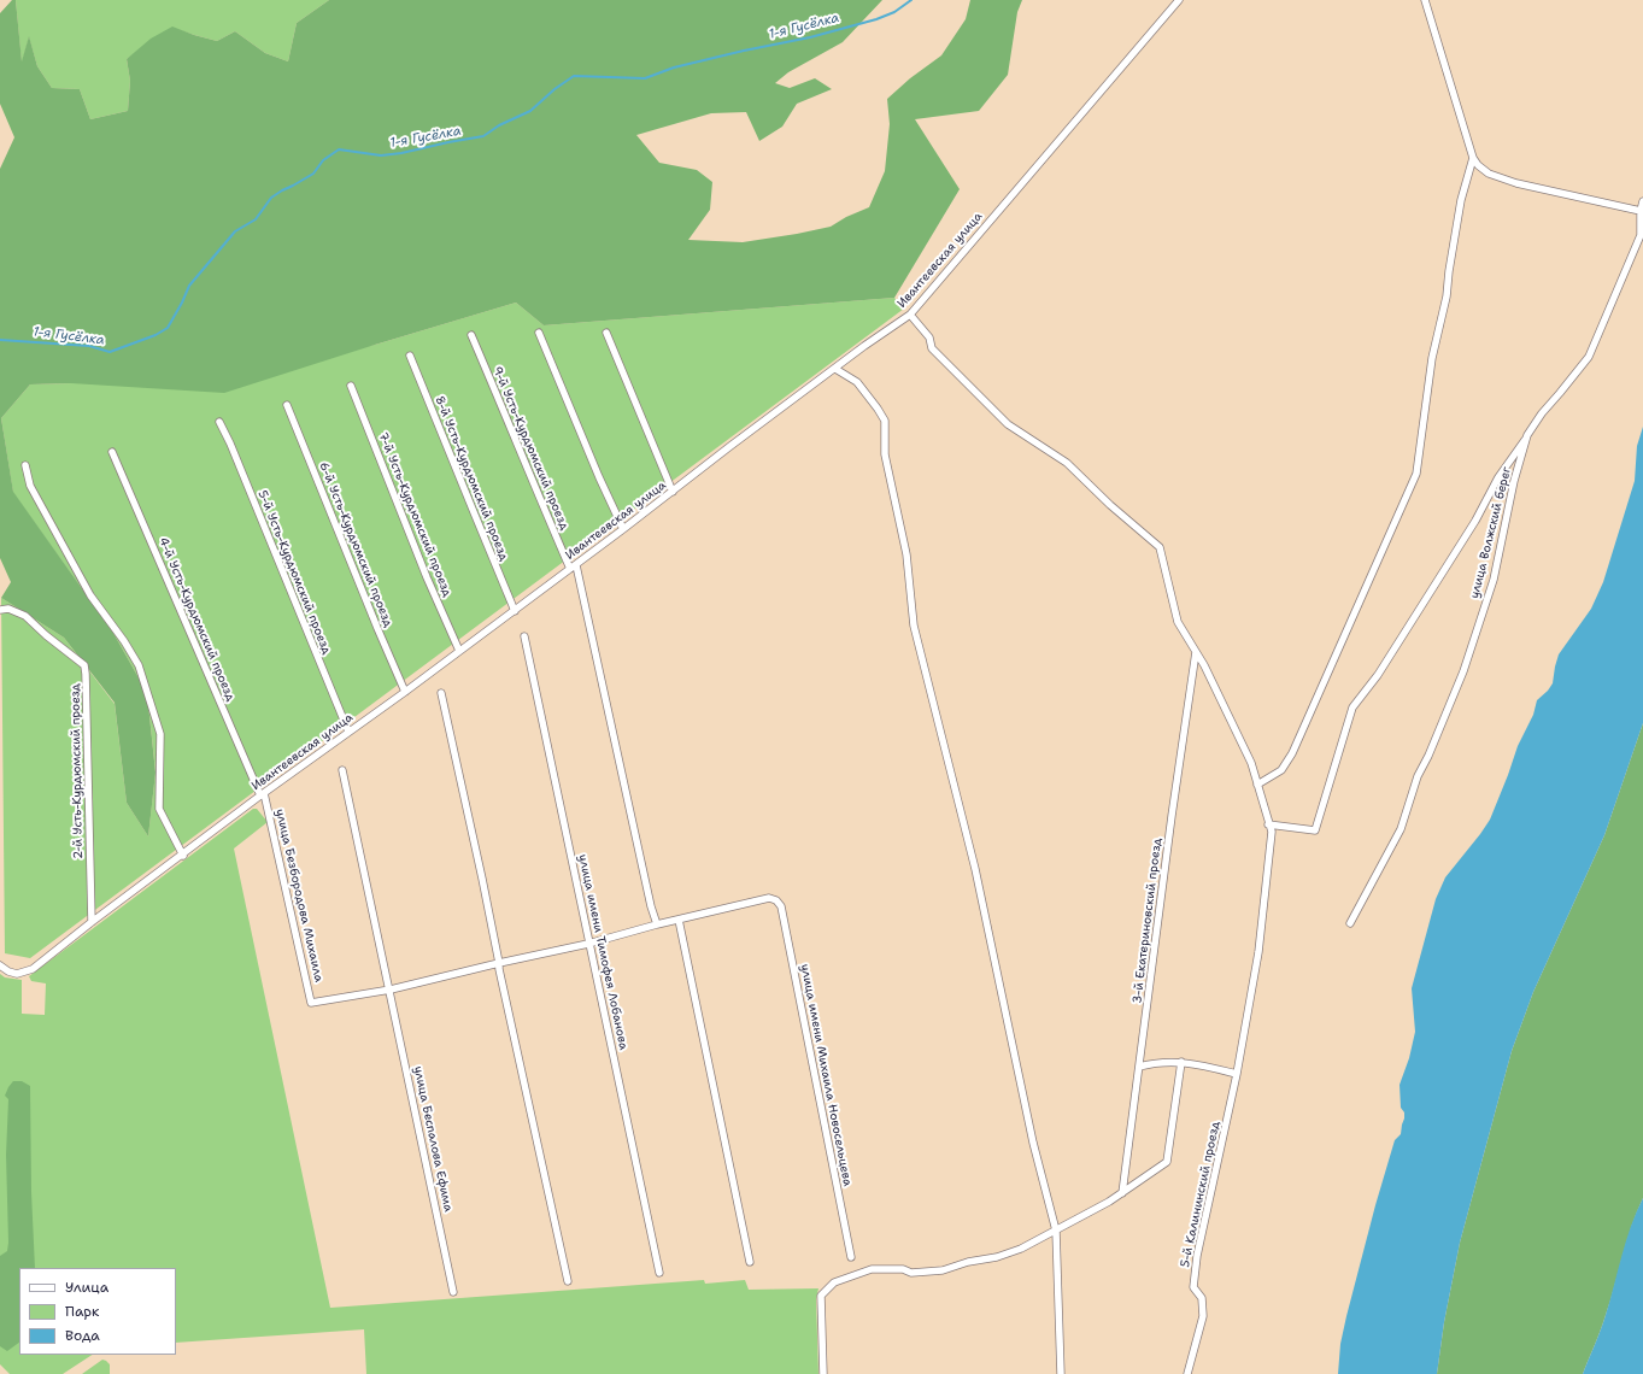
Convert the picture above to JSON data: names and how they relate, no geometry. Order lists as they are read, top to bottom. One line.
{"streets":{"street":["Ивантеевская улица","9-й Усть-Курдюмский проезд","8-й Усть-Курдюмский проезд","7-й Усть-Курдюмский проезд","улица Волжский берег","6-й Усть-Курдюмский проезд","5-й Усть-Курдюмский проезд","4-й Усть-Курдюмский проезд","2-й Усть-Курдюмский проезд","улица Безбородова Михаила","3-й Екатериновский проезд","улица имени Тимофея Лобанова","улица имени Михаила Новосельцева","улица Беспалова Ефима","5-й Калининский проезд"]},"crossings":[["Ивантеевская улица","9-й Усть-Курдюмский проезд"],["Ивантеевская улица","8-й Усть-Курдюмский проезд"],["Ивантеевская улица","7-й Усть-Курдюмский проезд"],["Ивантеевская улица","6-й Усть-Курдюмский проезд"],["Ивантеевская улица","5-й Усть-Курдюмский проезд"],["Ивантеевская улица","4-й Усть-Курдюмский проезд"],["Ивантеевская улица","2-й Усть-Курдюмский проезд"],["Ивантеевская улица","улица Безбородова Михаила"],["Ивантеевская улица","5-й Калининский проезд"],["4-й Усть-Курдюмский проезд","улица Безбородова Михаила"],["улица Безбородова Михаила","улица Беспалова Ефима"],["3-й Екатериновский проезд","5-й Калининский проезд"]],"water":["1-я Гусёлка"],"legend":["Улица","Парк","Вода"]}
